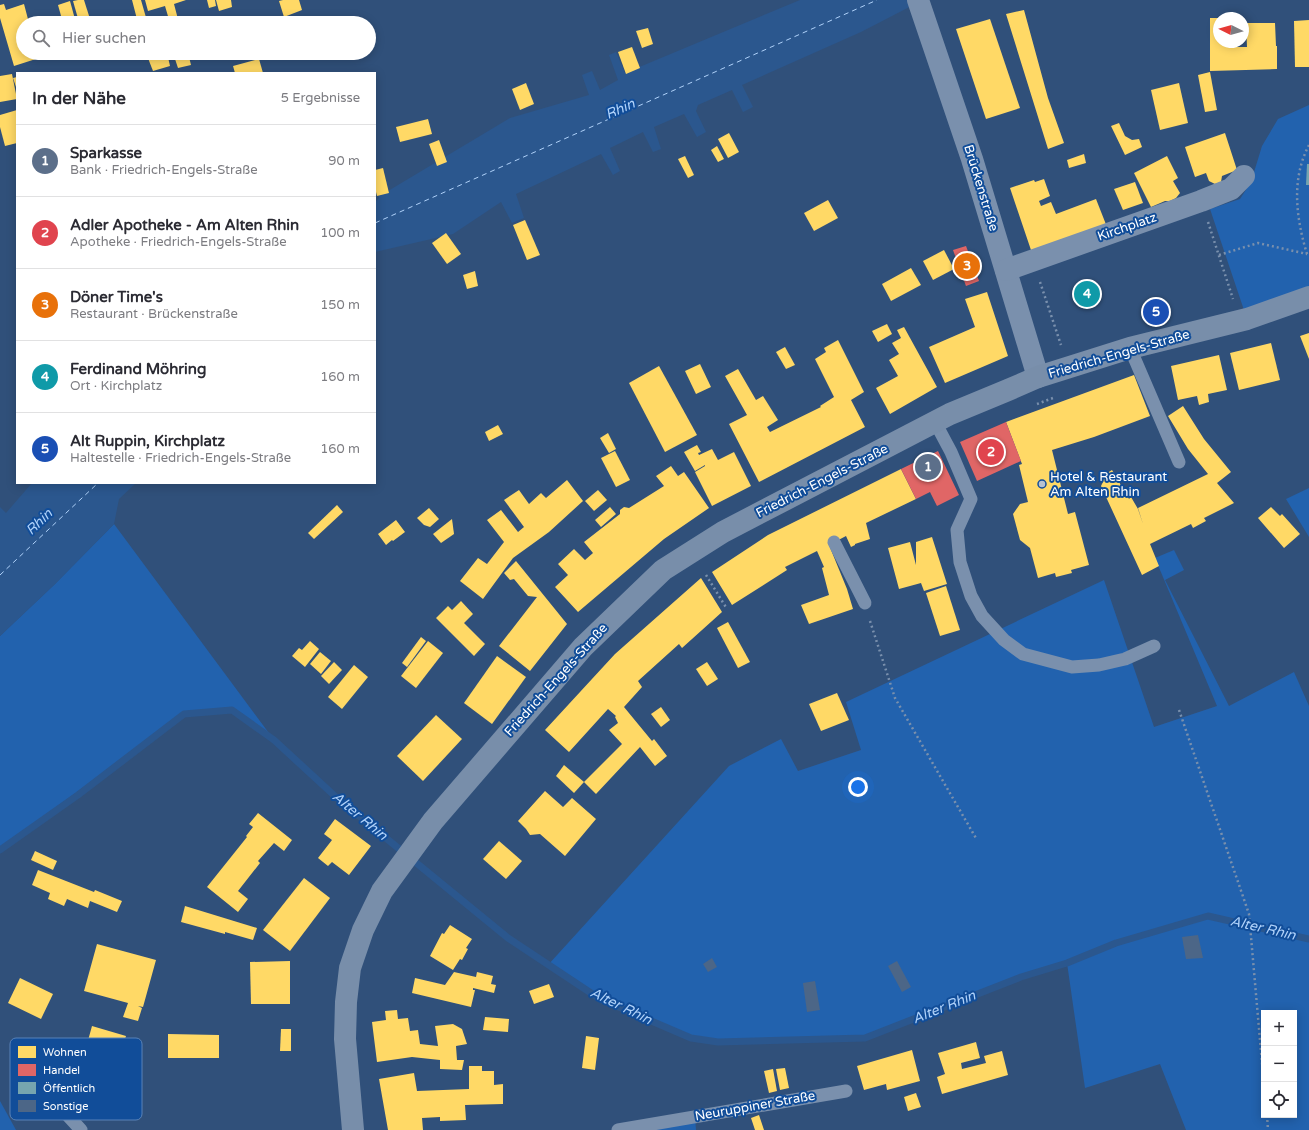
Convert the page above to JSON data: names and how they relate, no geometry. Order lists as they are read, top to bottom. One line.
{"streets":{"main road":["Friedrich-Engels-Straße"],"street":["Brückenstraße","Kirchplatz"],"lane":["Neuruppiner Straße"]},"crossings":[["Brückenstraße","Kirchplatz"],["Brückenstraße","Friedrich-Engels-Straße"]],"water":["Rhin","Alter Rhin"],"places":["Hotel & Restaurant Am Alten Rhin"],"legend":["Wohnen","Handel","Öffentlich","Sonstige"],"north":"left","page":{"search":"Hier suchen","heading":["In der Nähe","5 Ergebnisse"],"list":[{"mark":"1","name":"Sparkasse","note":"Bank · Friedrich-Engels-Straße","value":"90 m"},{"mark":"2","name":"Adler Apotheke - Am Alten Rhin","note":"Apotheke · Friedrich-Engels-Straße","value":"100 m"},{"mark":"3","name":"Döner Time's","note":"Restaurant · Brückenstraße","value":"150 m"},{"mark":"4","name":"Ferdinand Möhring","note":"Ort · Kirchplatz","value":"160 m"},{"mark":"5","name":"Alt Ruppin, Kirchplatz","note":"Haltestelle · Friedrich-Engels-Straße","value":"160 m"}],"pins":["3","4","5","2","1"],"map_buttons":["+","−"]}}
